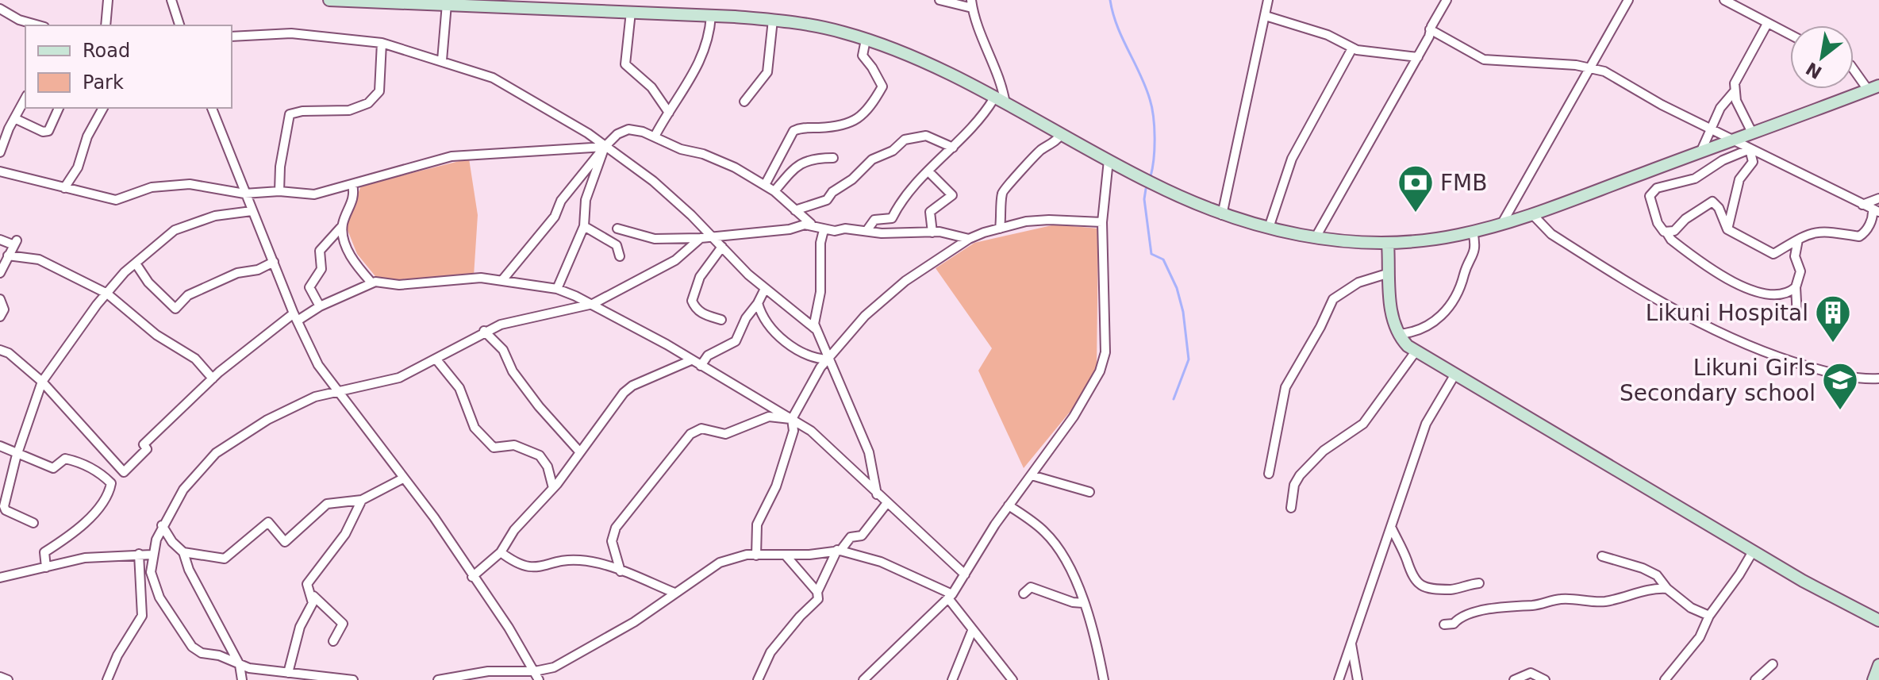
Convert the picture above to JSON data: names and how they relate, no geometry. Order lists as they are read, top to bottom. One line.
{"places":{"bank":["FMB"],"building":["Likuni Hospital"],"school or university":["Likuni Girls Secondary school"]},"legend":["Road","Park"],"north":"bottom left"}
